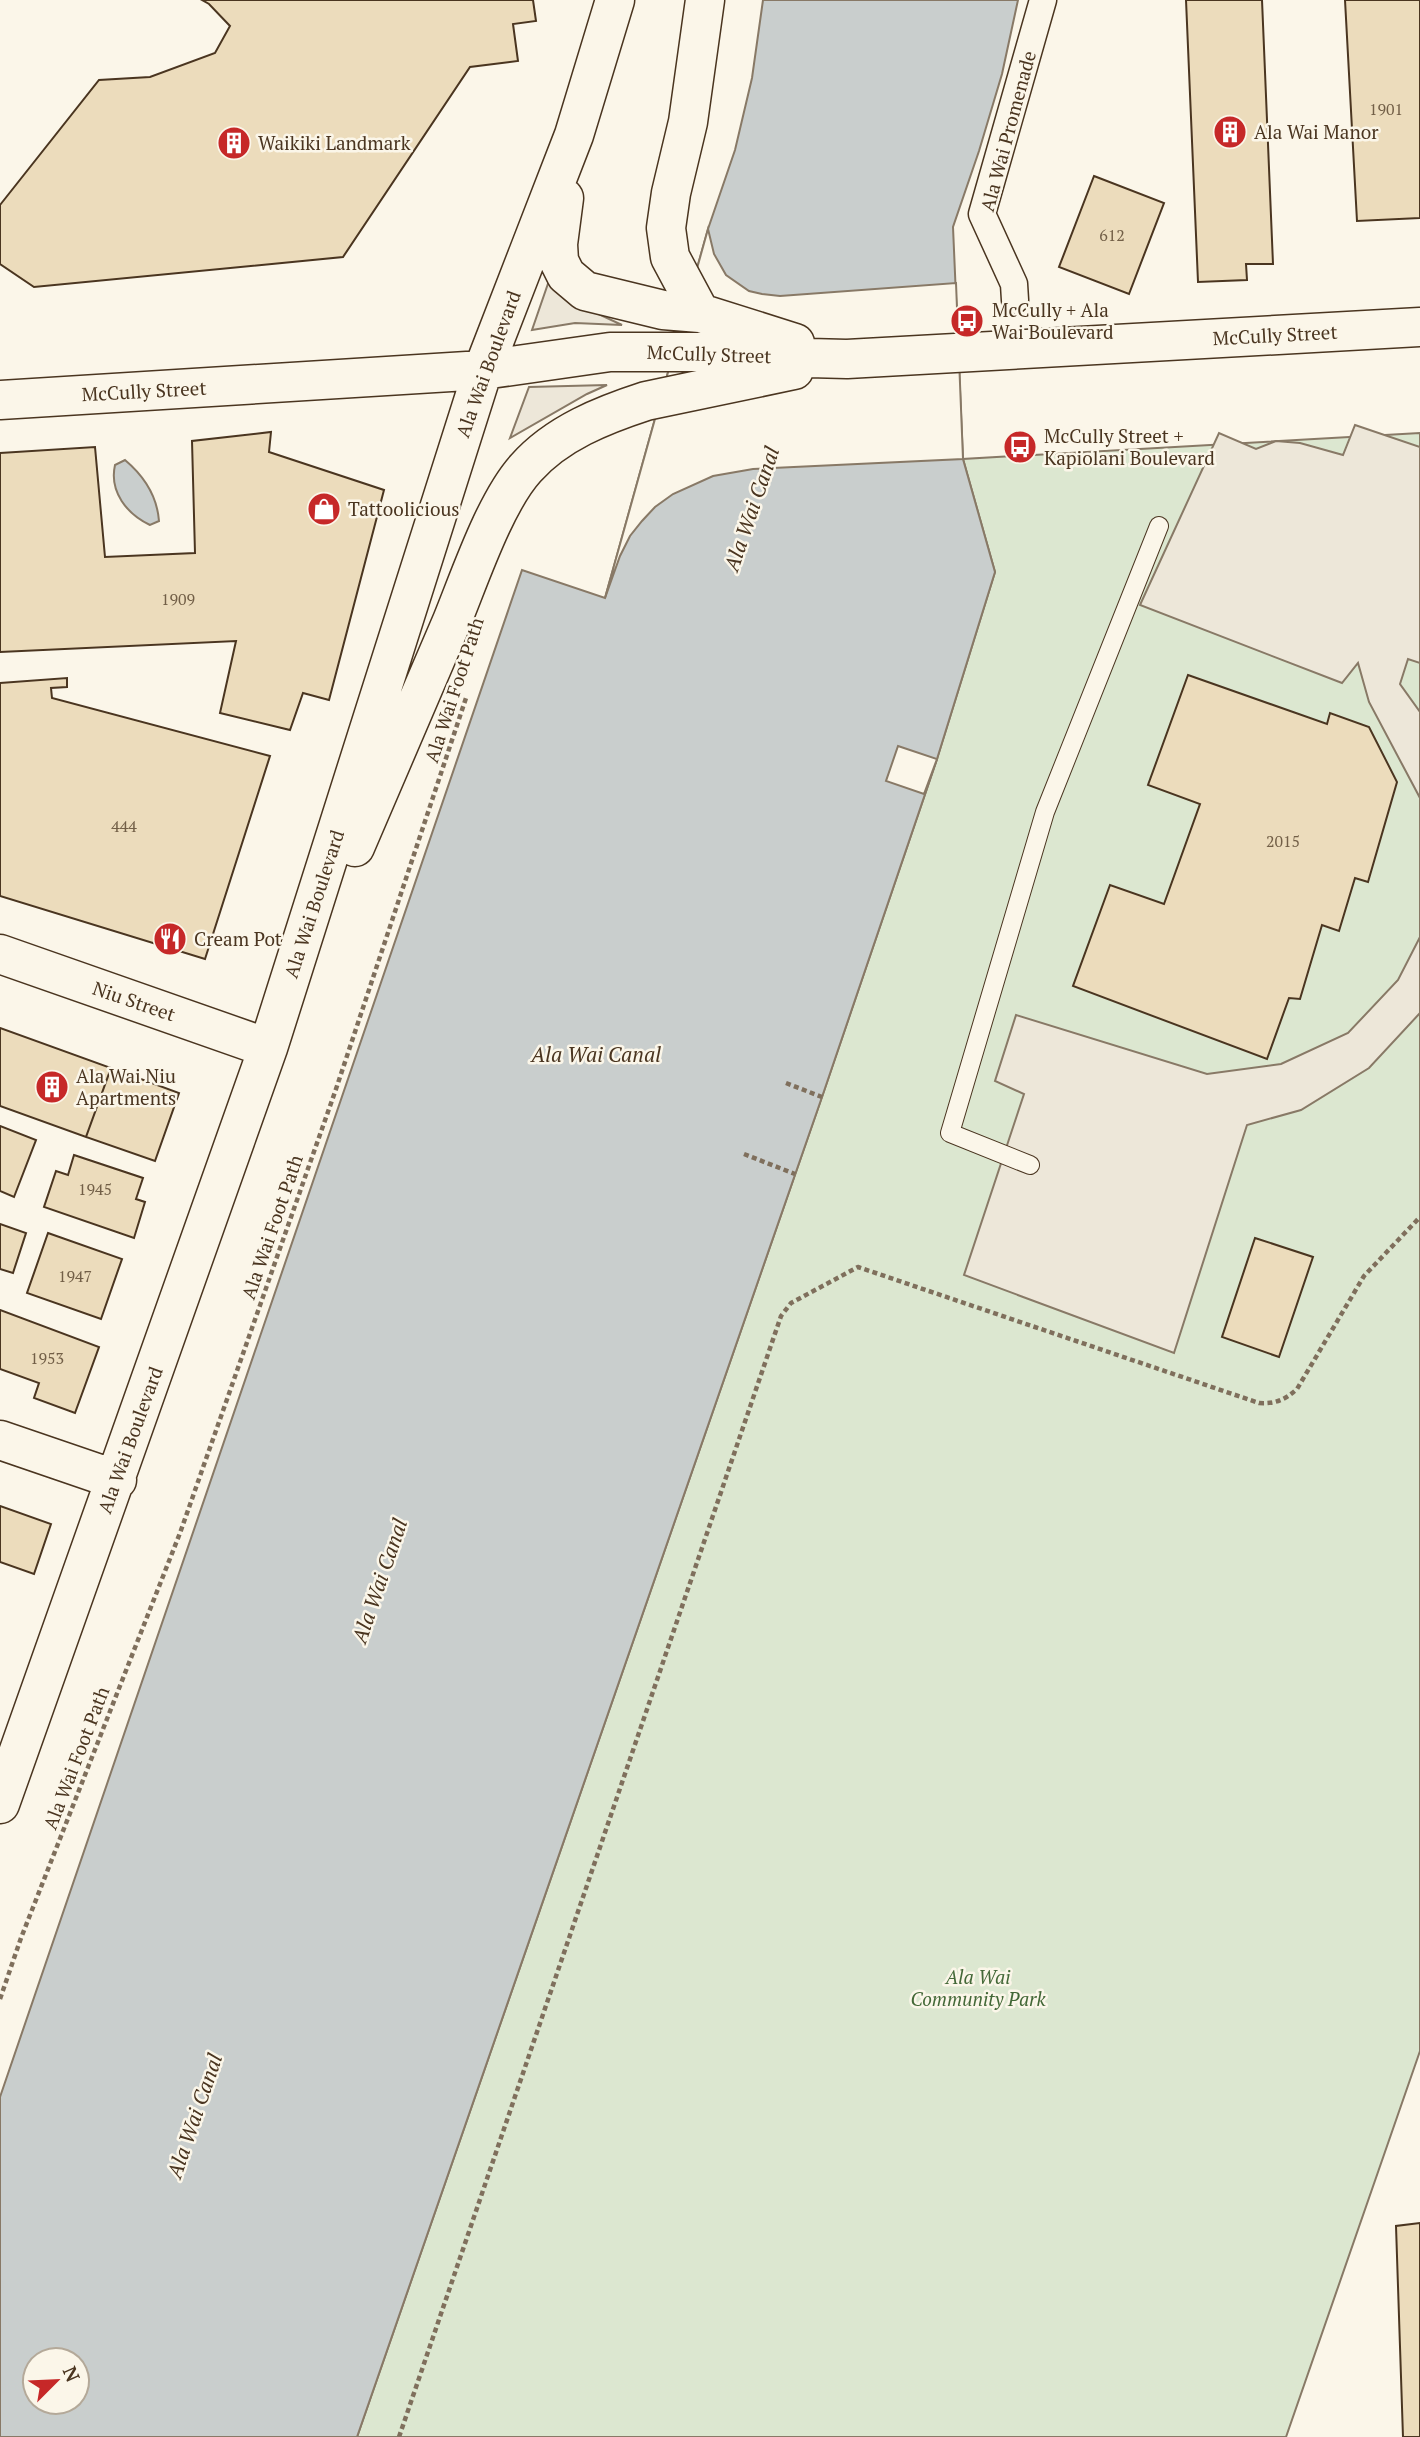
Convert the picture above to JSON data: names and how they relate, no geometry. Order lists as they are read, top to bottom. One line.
{"streets":{"main road":["McCully Street","Ala Wai Boulevard","Niu Street"],"street":["Ala Wai Promenade"],"path":["Ala Wai Foot Path"]},"crossings":[["McCully Street","Ala Wai Boulevard"],["Ala Wai Boulevard","Niu Street"]],"water":["Ala Wai Canal"],"parks":["Ala Wai Community Park"],"places":{"building":["Ala Wai Manor","Waikiki Landmark","Ala Wai Niu Apartments"],"bus stop":["McCully + Ala Wai Boulevard","McCully Street + Kapiolani Boulevard"],"shop":["Tattoolicious"],"restaurant":["Cream Pot"]},"house_numbers":["1901","612","1909","444","2015","1945","1947","1953"],"north":"top right"}
